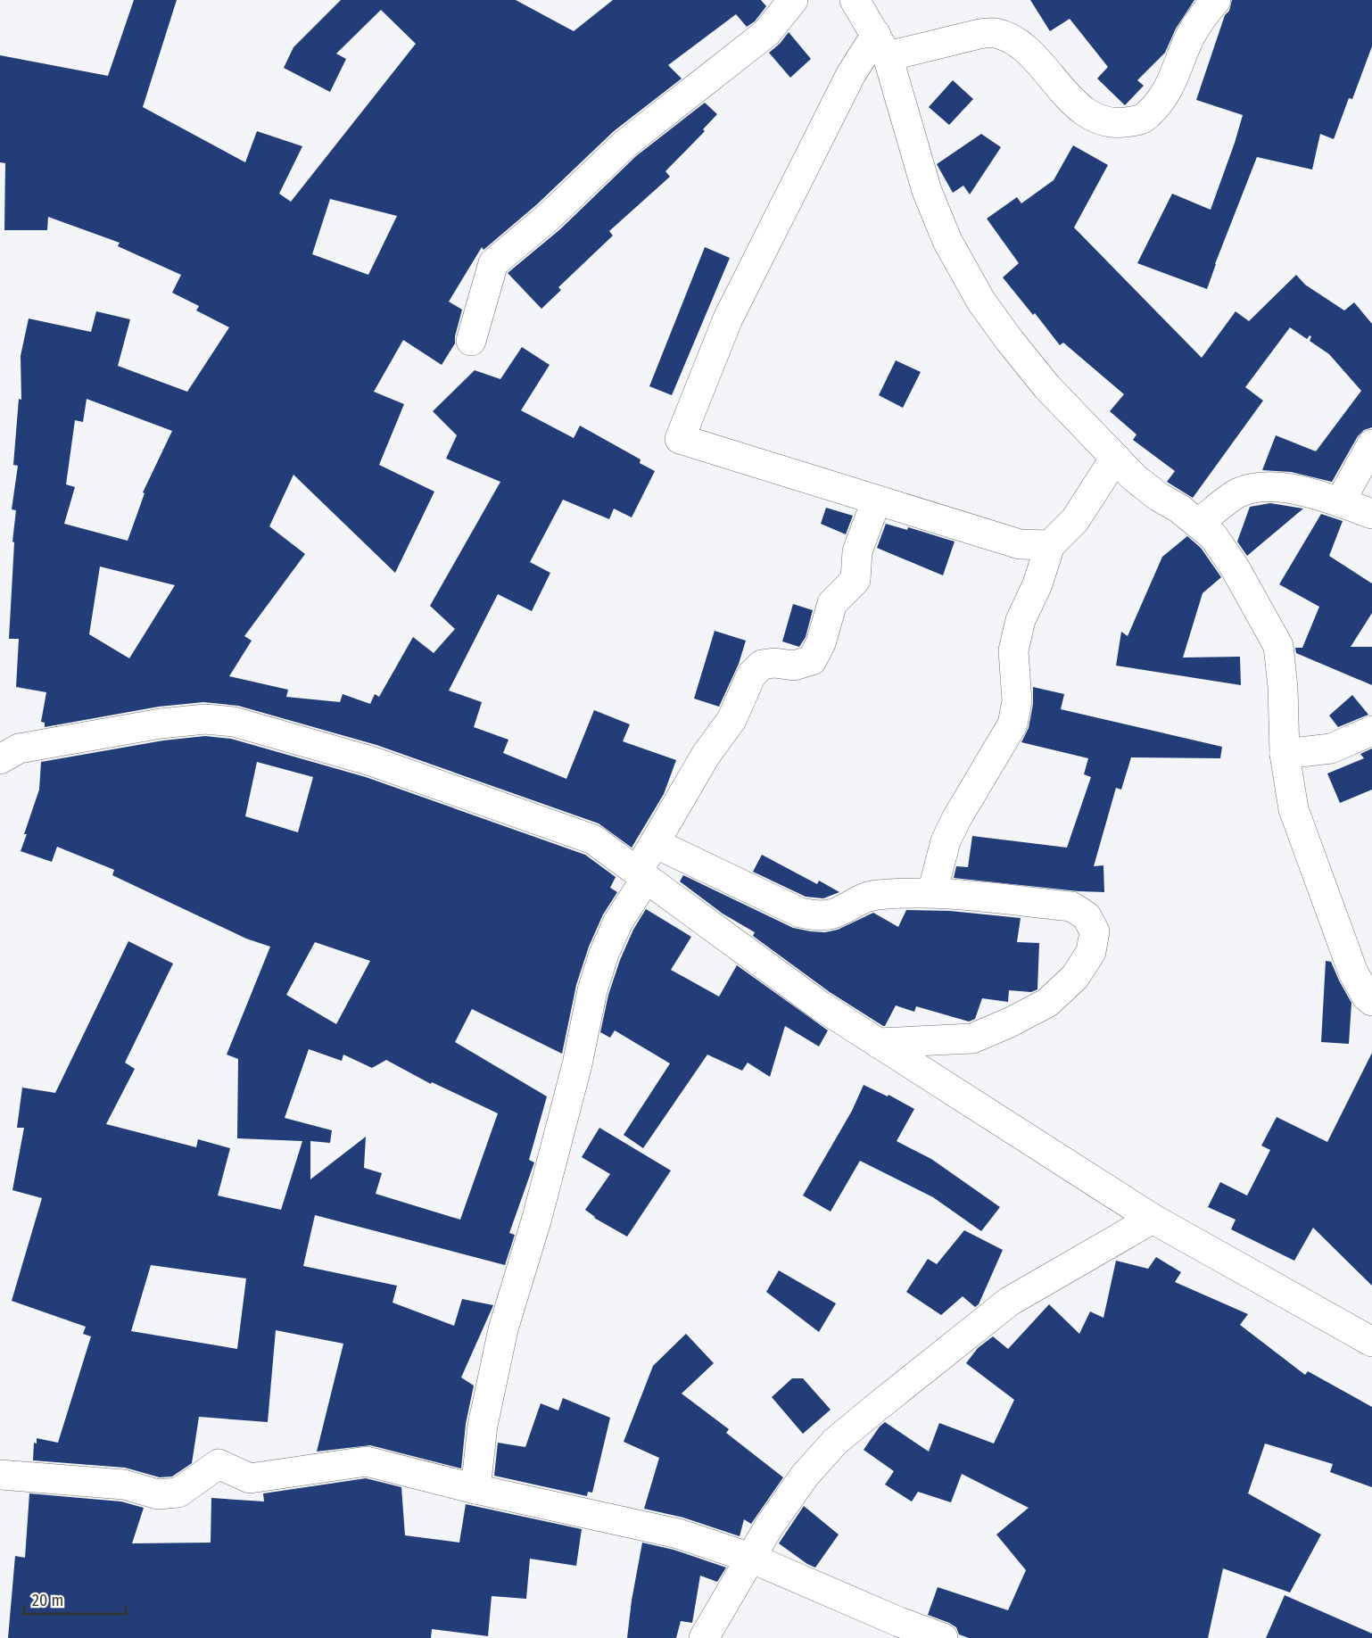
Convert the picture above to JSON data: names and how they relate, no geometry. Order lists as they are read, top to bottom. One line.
{"scale_bar":"20 m"}
